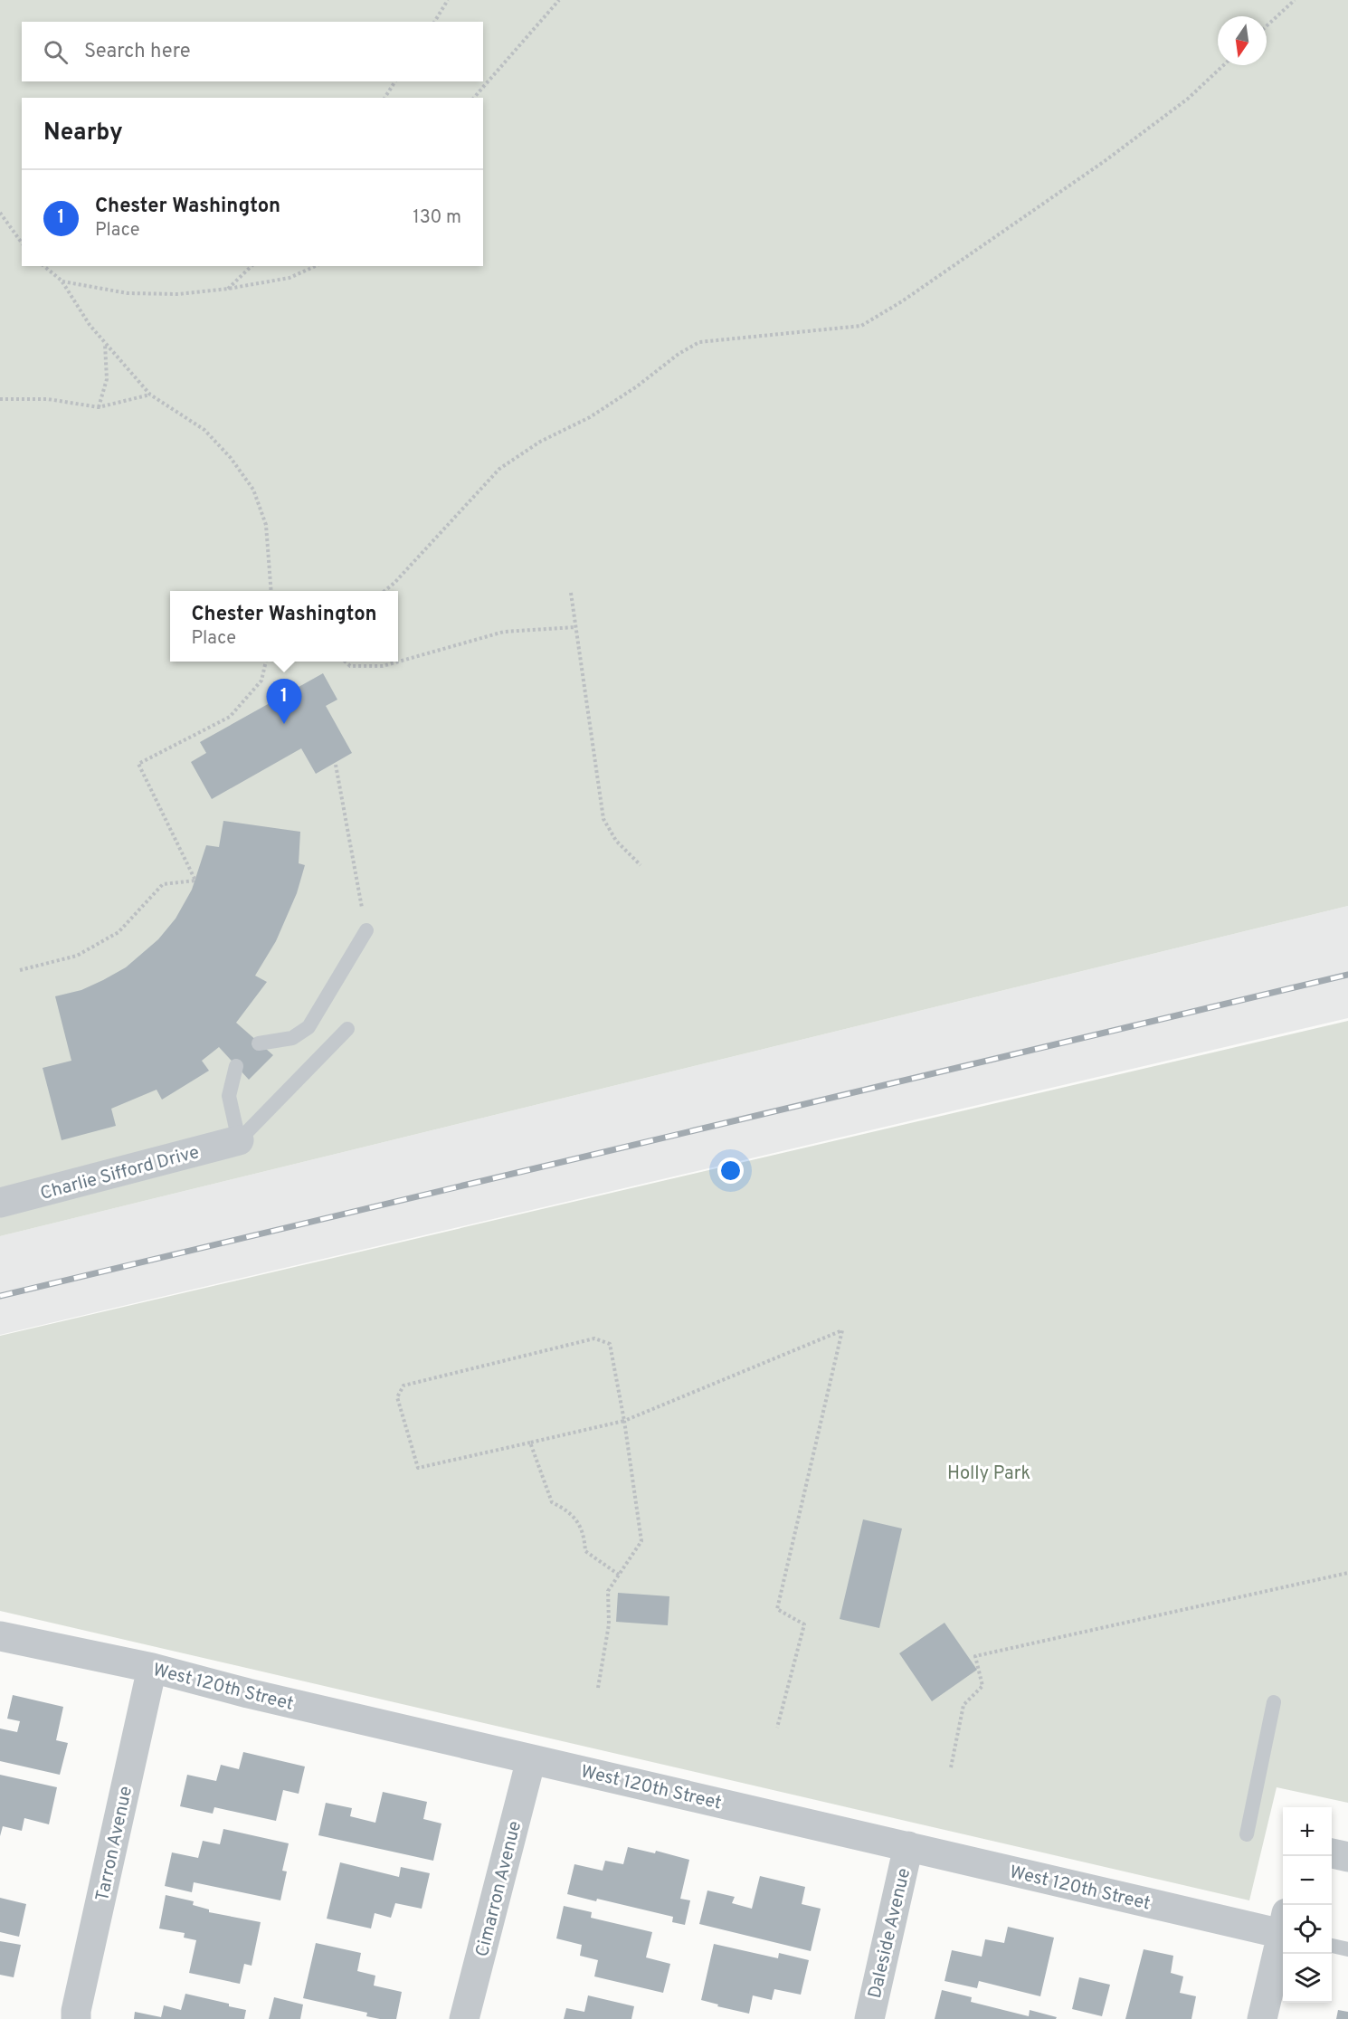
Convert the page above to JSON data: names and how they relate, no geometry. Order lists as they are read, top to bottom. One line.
{"streets":{"street":["Charlie Sifford Drive","West 120th Street","Tarron Avenue","Cimarron Avenue","Daleside Avenue"]},"crossings":[["West 120th Street","Tarron Avenue"],["West 120th Street","Cimarron Avenue"],["West 120th Street","Daleside Avenue"]],"parks":["Holly Park"],"north":"bottom","page":{"search":"Search here","heading":"Nearby","list":[{"mark":"1","name":"Chester Washington","note":"Place","value":"130 m"}],"popup":["Chester Washington","Place"],"pins":"1","map_buttons":["+","−"]}}
